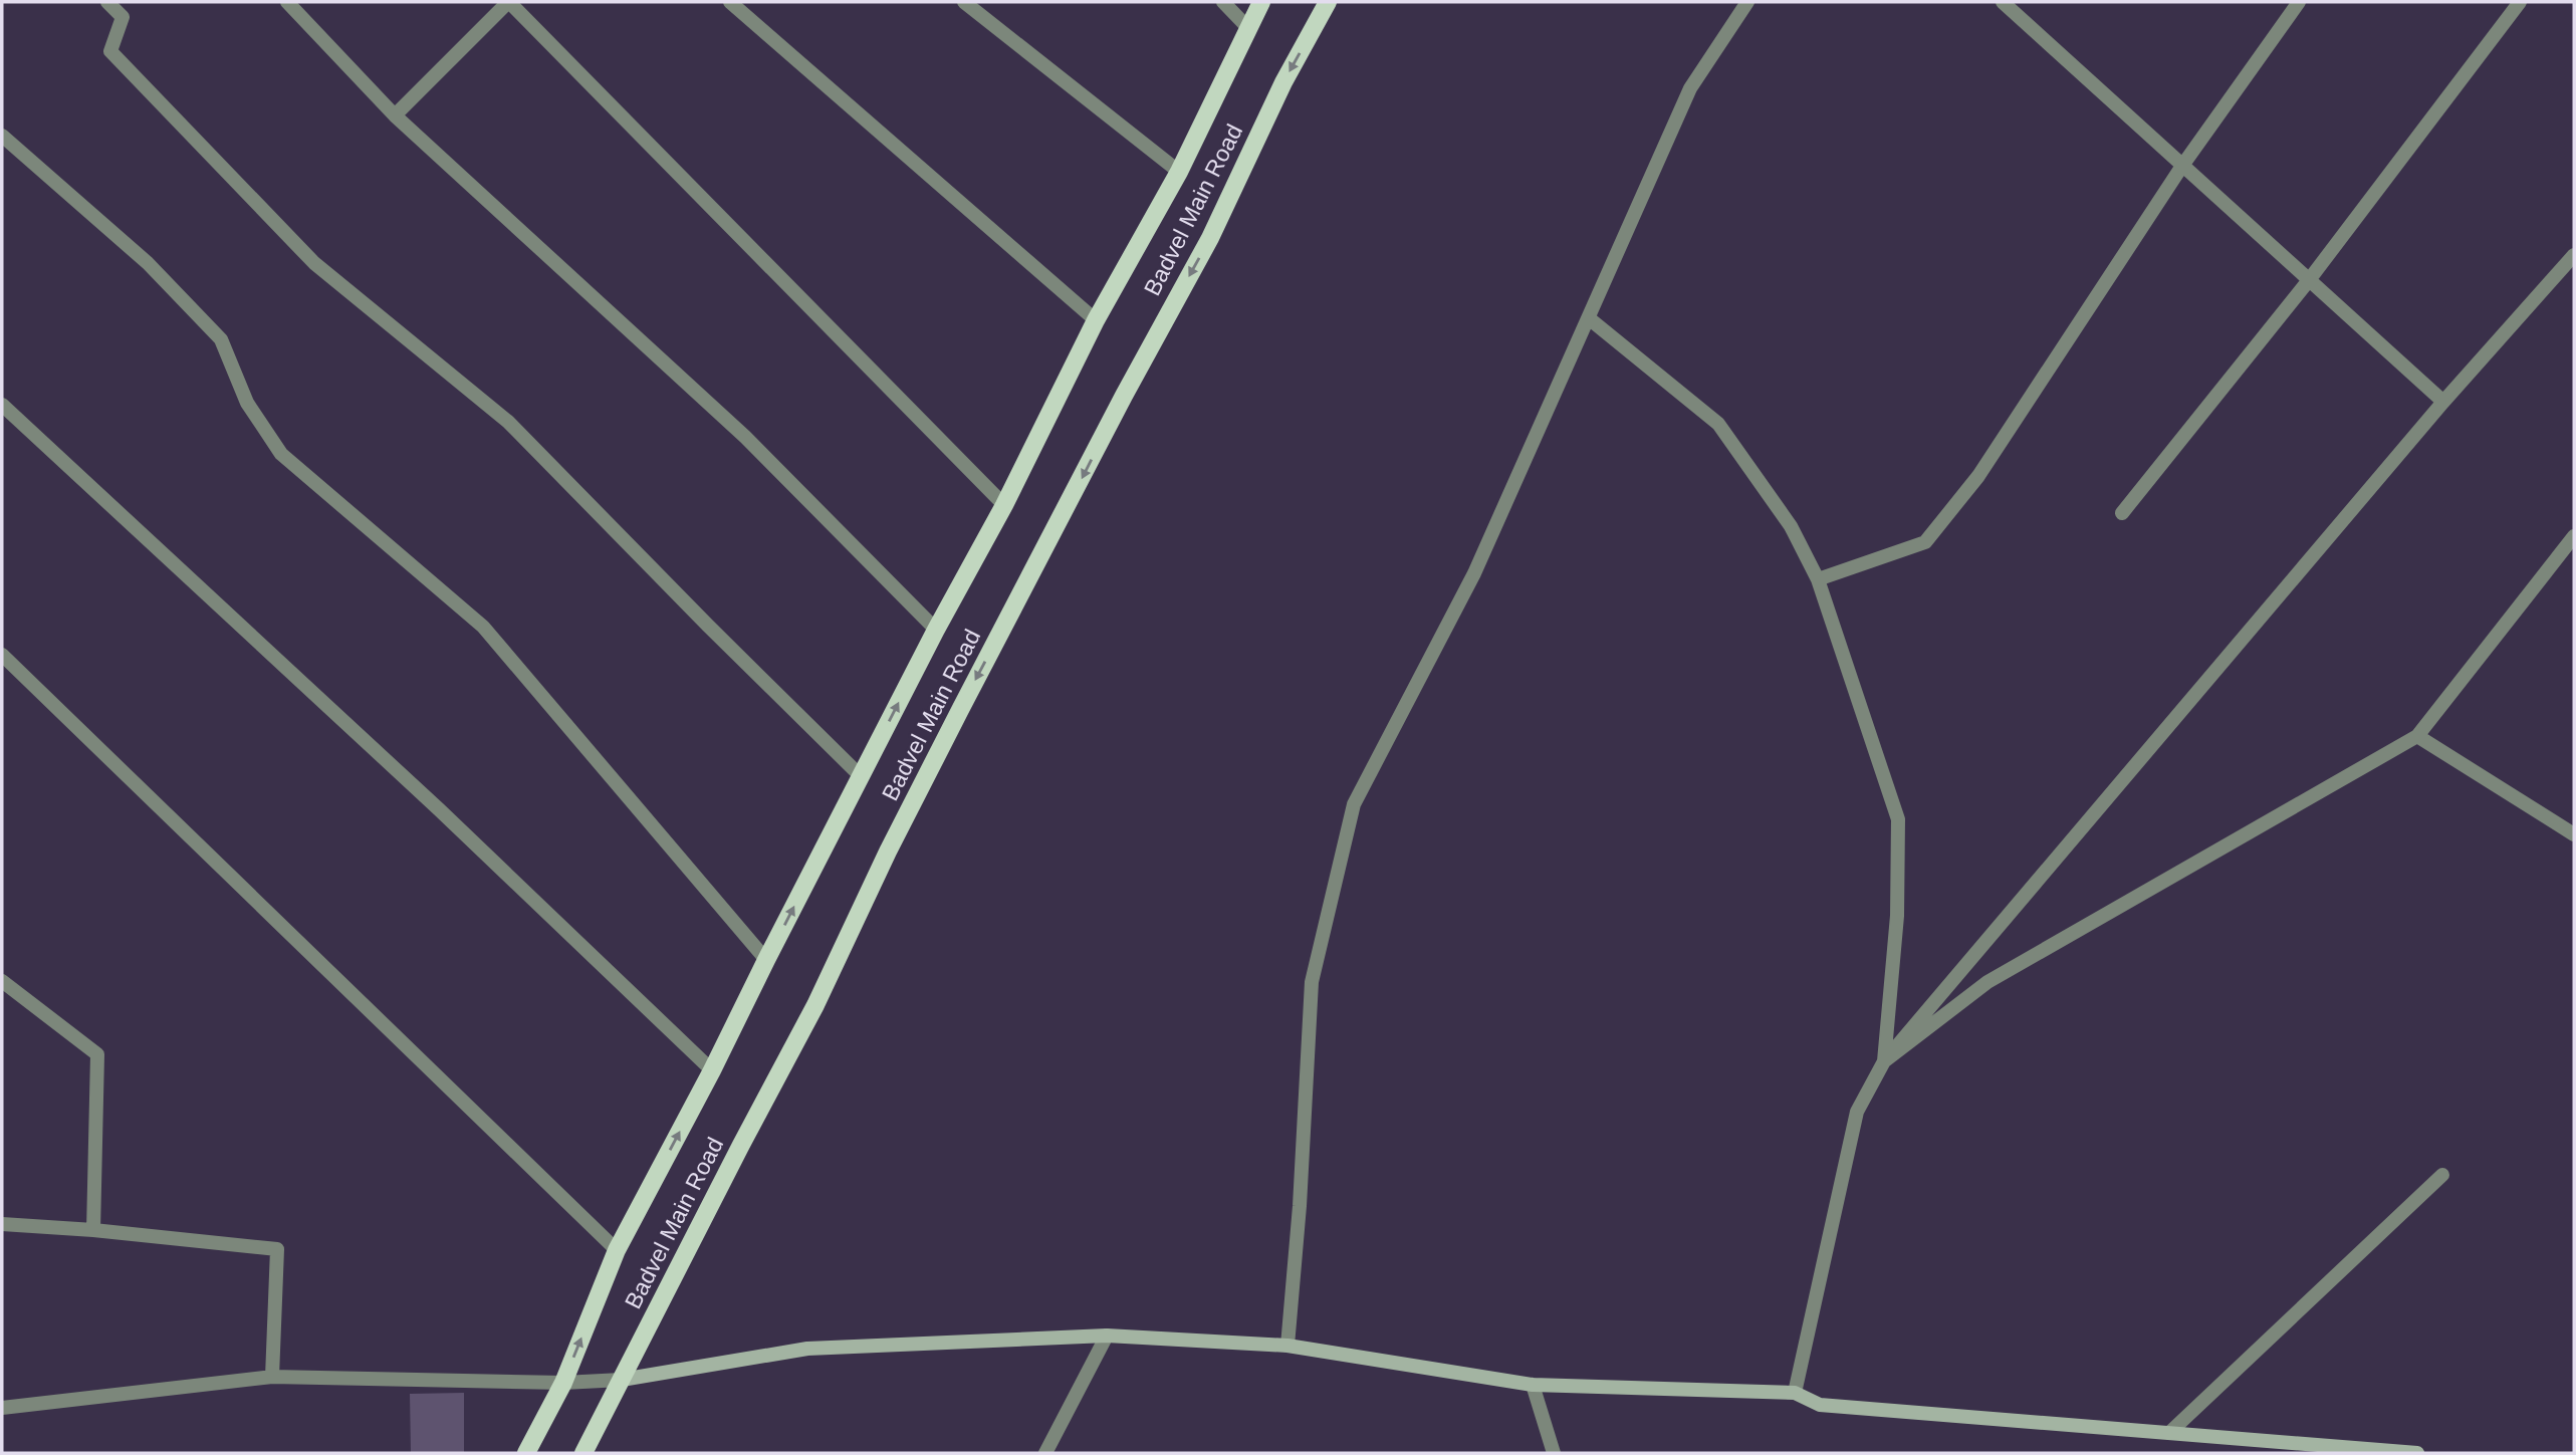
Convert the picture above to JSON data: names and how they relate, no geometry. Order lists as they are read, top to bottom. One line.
{"streets":{"main road":["Badvel Main Road"]}}
